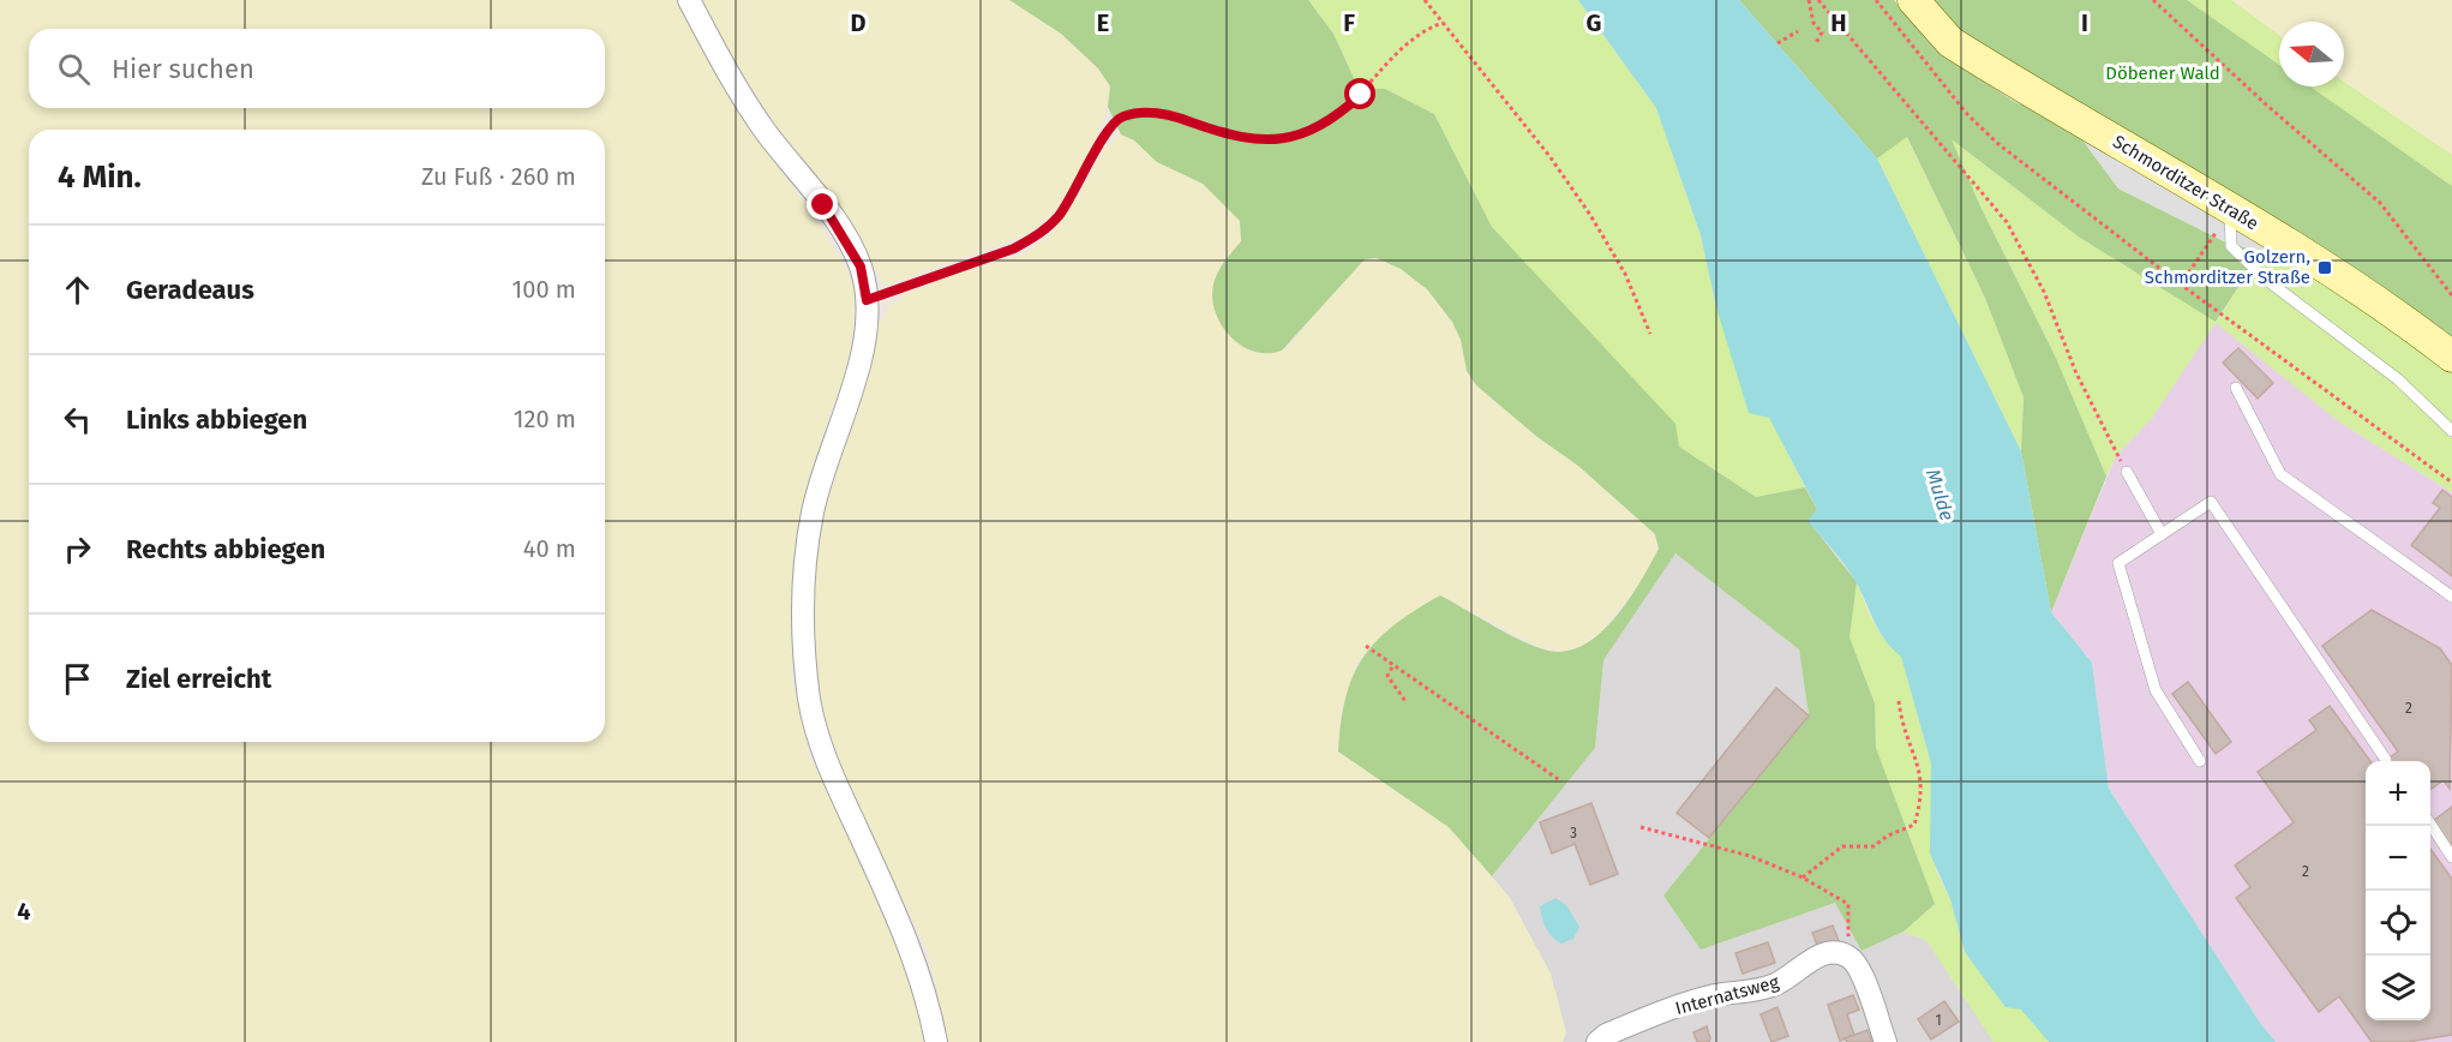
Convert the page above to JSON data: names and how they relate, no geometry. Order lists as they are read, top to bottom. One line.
{"streets":{"main road":["Schmorditzer Straße"],"street":["Internatsweg"]},"water":["Mulde"],"parks":["Döbener Wald"],"places":{"transit":["Golzern, Schmorditzer Straße"]},"house_numbers":["2","3","2","1"],"north":"left","page":{"search":"Hier suchen","heading":["4 Min.","Zu Fuß · 260 m"],"list":[["Geradeaus","100 m"],["Links abbiegen","120 m"],["Rechts abbiegen","40 m"],"Ziel erreicht"],"map_buttons":["+","−"]},"grid":{"columns":["D","E","F","G","H","I"],"rows":["4"]}}
